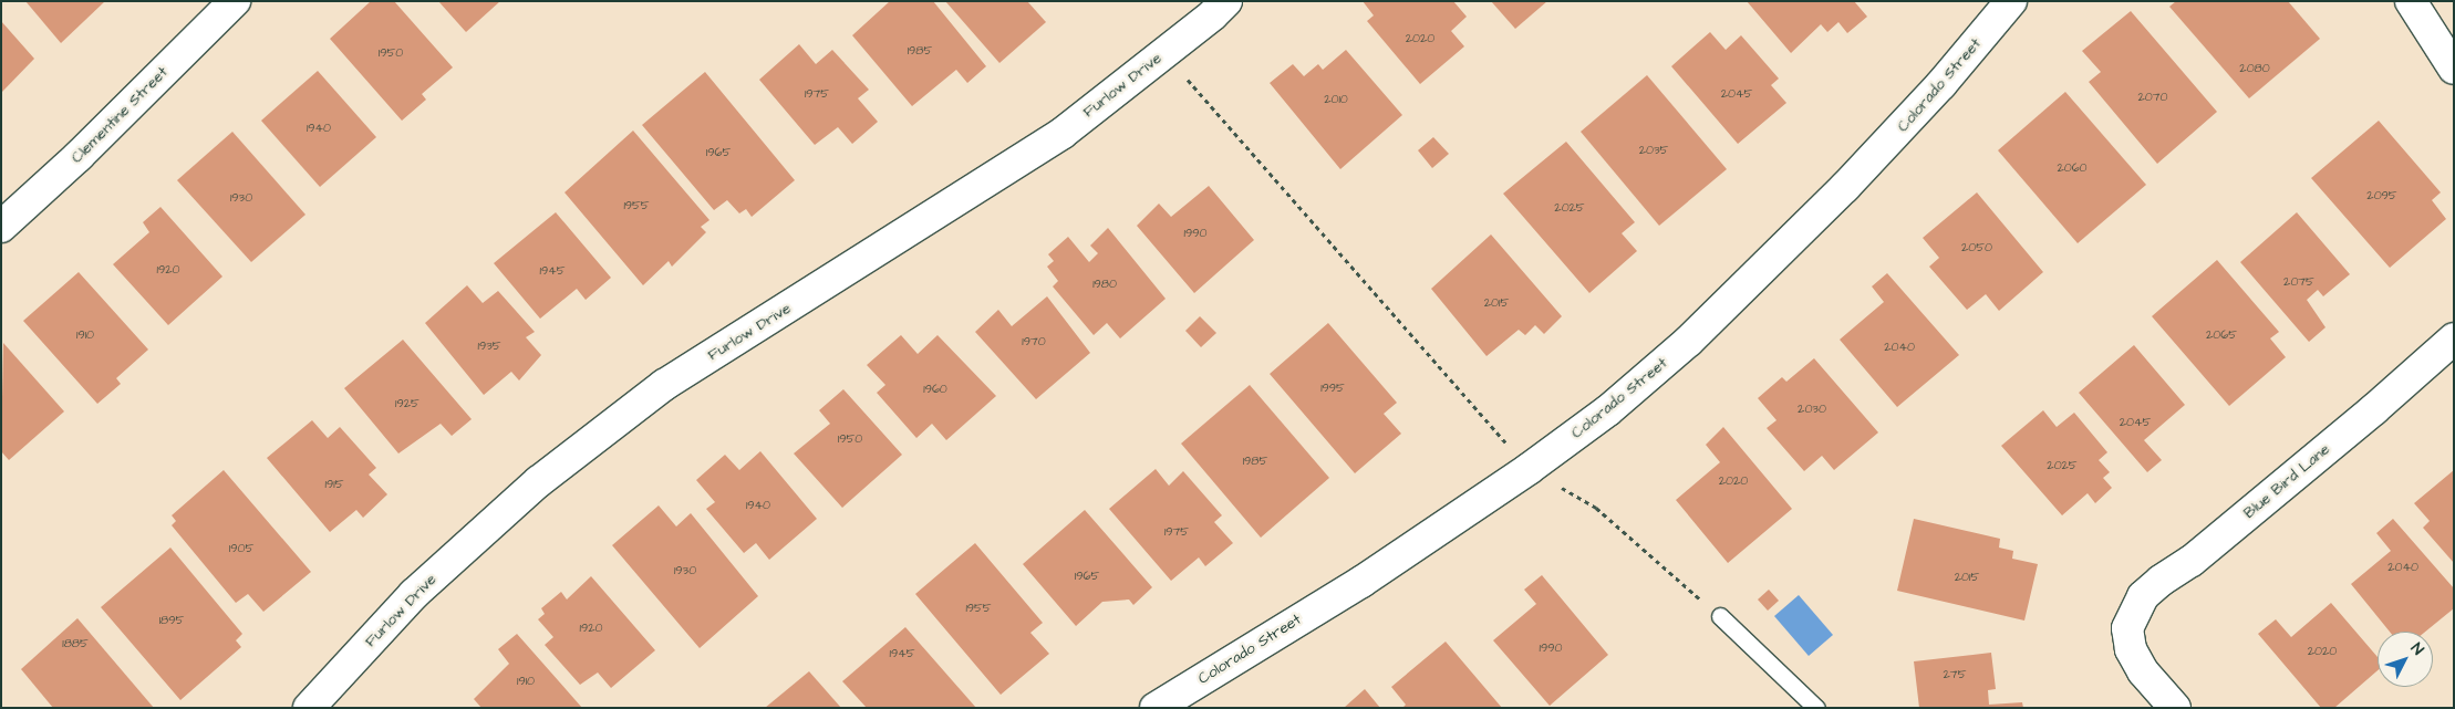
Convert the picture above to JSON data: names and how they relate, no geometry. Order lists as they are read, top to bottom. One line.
{"streets":{"street":["Furlow Drive","Colorado Street","Clementine Street","Blue Bird Lane"]},"house_numbers":["2020","1985","1950","2080","1975","2045","2070","2010","1940","2035","1965","2060","2095","1930","1955","2025","1990","2050","1920","1945","2075","1980","2015","1910","2065","1970","1935","2040","1995","1960","1925","2030","2045","1950","1985","2025","2020","1915","1940","1975","1905","2040","1930","1965","2015","1955","1895","1920","1885","1990","2020","1945","275","1910"],"north":"top right"}
